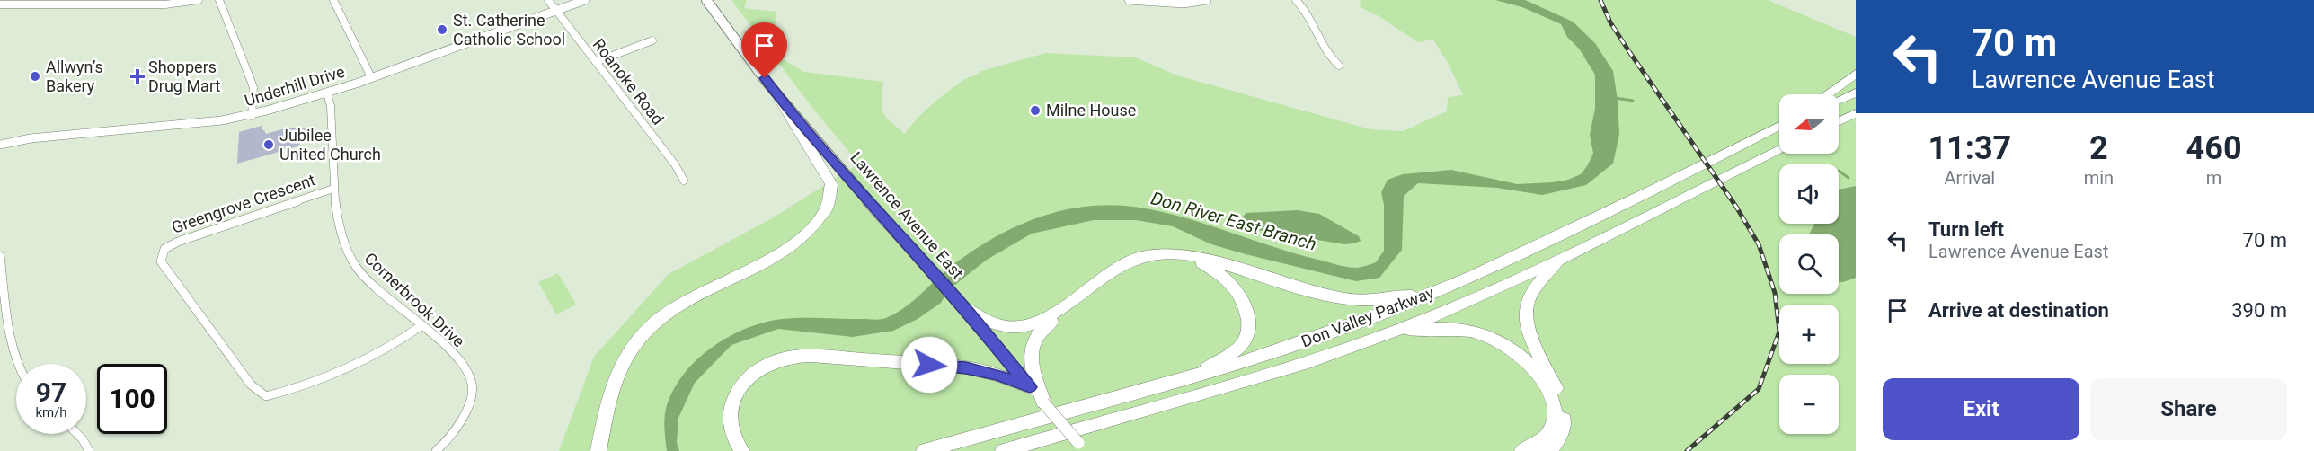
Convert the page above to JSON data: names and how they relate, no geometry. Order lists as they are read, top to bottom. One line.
{"streets":{"highway":["Don Valley Parkway"],"main road":["Lawrence Avenue East"],"street":["Roanoke Road","Underhill Drive","Greengrove Crescent","Cornerbrook Drive"]},"crossings":[["Roanoke Road","Underhill Drive"],["Underhill Drive","Cornerbrook Drive"],["Greengrove Crescent","Cornerbrook Drive"]],"water":["Don River East Branch"],"places":{"other":["St. Catherine Catholic School","Allwyn’s Bakery","Milne House","Jubilee United Church"],"health":["Shoppers Drug Mart"]},"north":"left","page":{"turn":["70 m","Lawrence Avenue East"],"map_buttons":["+","−"],"eta":["11:37","Arrival","2","min","460","m"],"list":[{"name":"Turn left","note":"Lawrence Avenue East","value":"70 m"},{"name":"Arrive at destination","value":"390 m"}],"speed":"97 km/h","limit":"100","buttons":["Exit","Share"]}}
